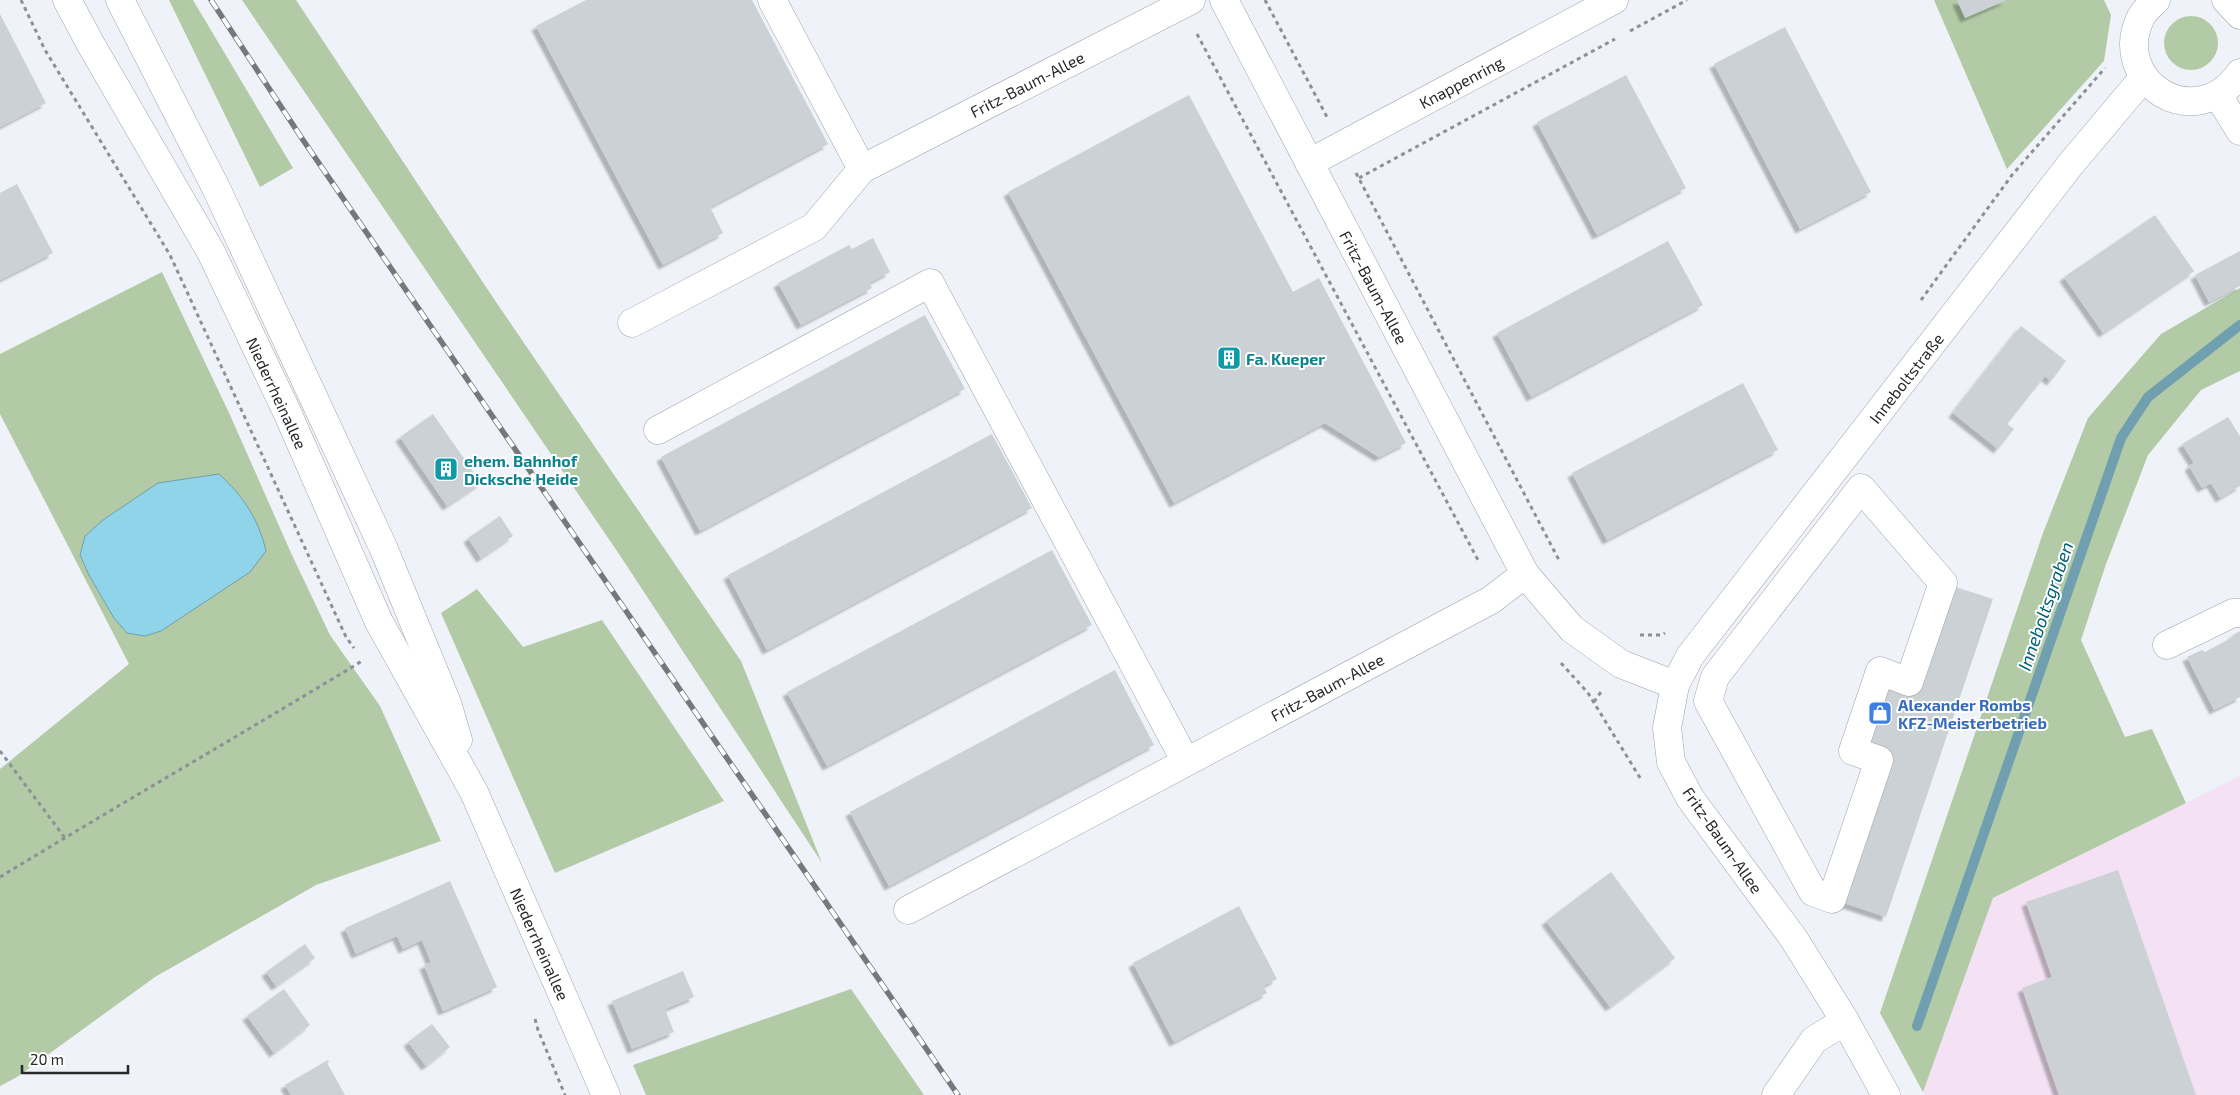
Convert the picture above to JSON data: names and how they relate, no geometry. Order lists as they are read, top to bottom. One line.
{"streets":{"street":["Knappenring","Fritz-Baum-Allee","Inneboltstraße","Niederrheinallee"]},"crossings":[["Knappenring","Fritz-Baum-Allee"],["Fritz-Baum-Allee","Inneboltstraße"]],"water":["Inneboltsgraben"],"places":{"building":["Fa. Kueper","ehem. Bahnhof Dicksche Heide"],"shop":["Alexander Rombs KFZ-Meisterbetrieb"]},"scale_bar":"20 m"}
